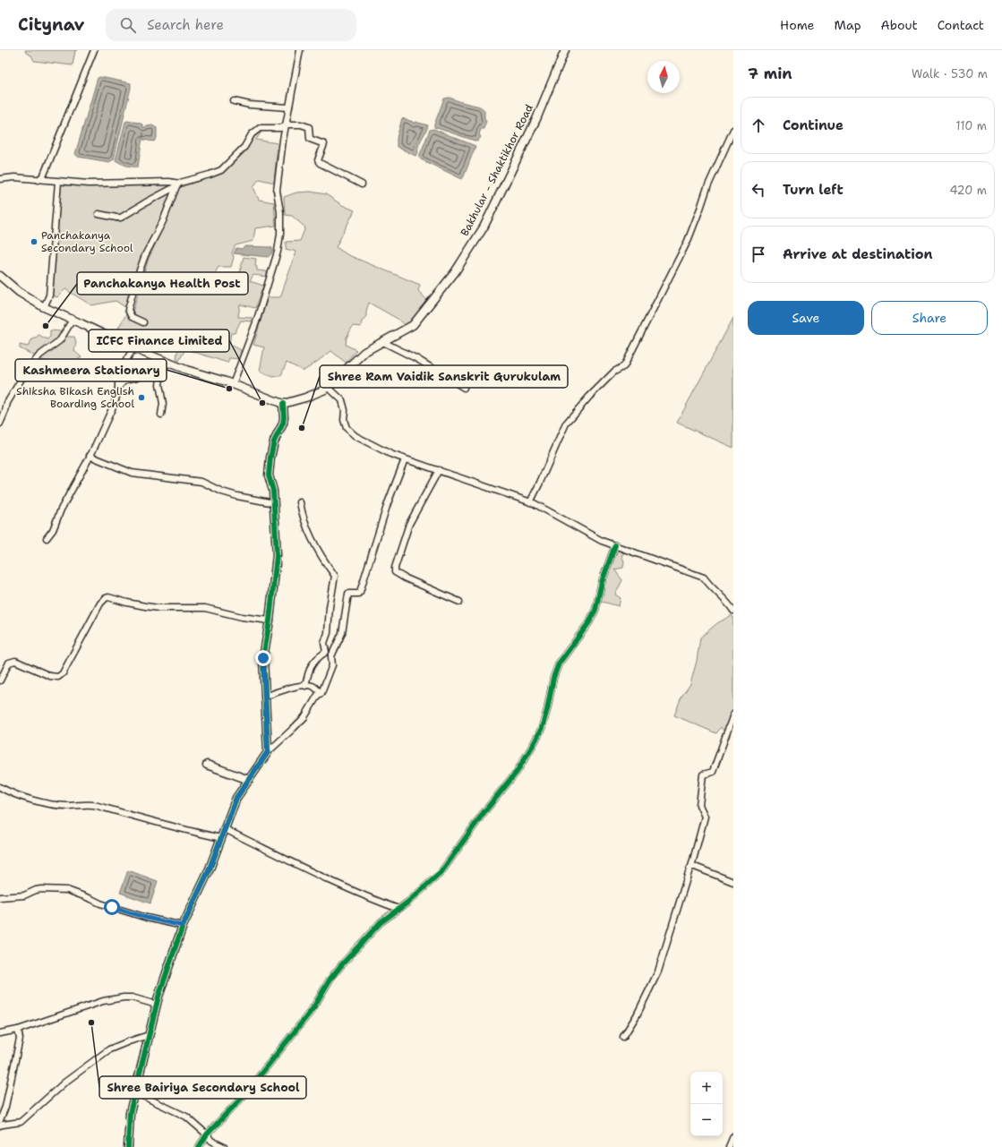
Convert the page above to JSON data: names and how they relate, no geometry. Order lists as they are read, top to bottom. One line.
{"streets":{"street":["Bakhular - Shaktikhor Road"]},"places":["Panchakanya Secondary School","Panchakanya Health Post","Kashmeera Stationary","Shiksha Bikash English Boarding School","ICFC Finance Limited","Shree Ram Vaidik Sanskrit Gurukulam","Shree Bairiya Secondary School"],"north":"top","page":{"header":"Citynav","search":"Search here","nav":["Home","Map","About","Contact"],"heading":["7 min","Walk · 530 m"],"list":[["Continue","110 m"],["Turn left","420 m"],"Arrive at destination"],"buttons":["Save","Share"],"map_buttons":["+","−"]}}
